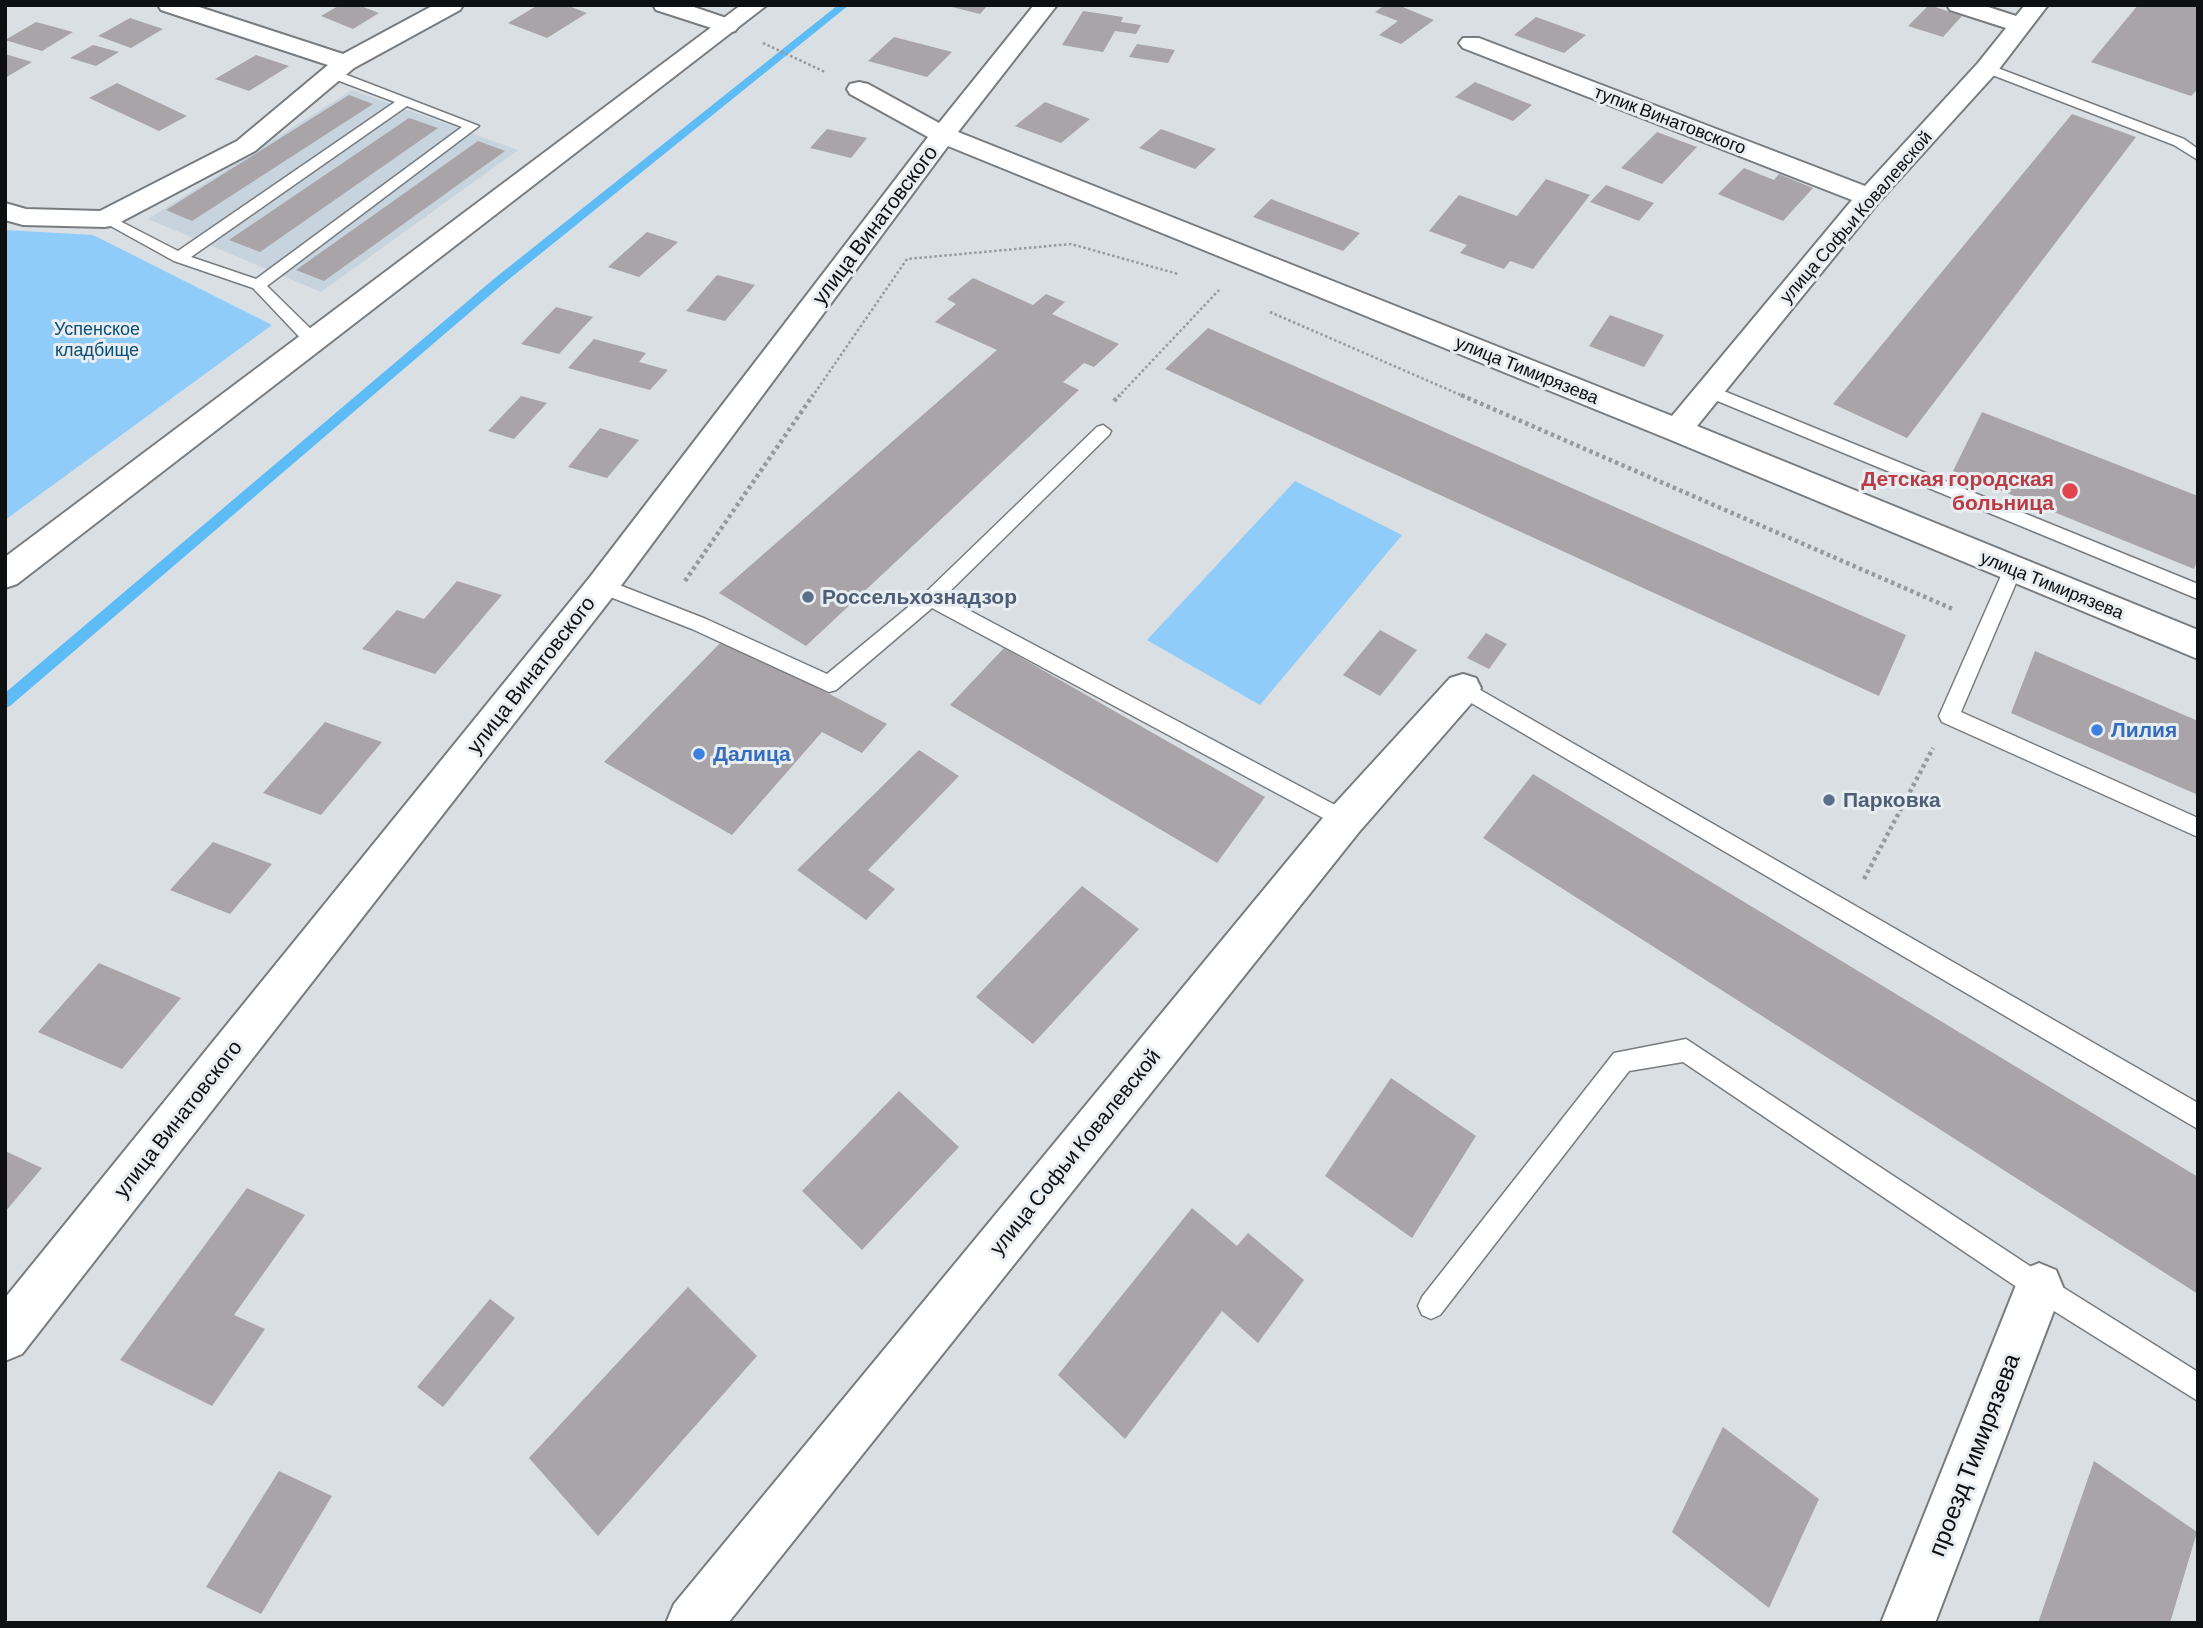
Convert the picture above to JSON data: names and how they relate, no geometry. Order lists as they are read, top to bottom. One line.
{"streets":{"street":["тупик Винатовского","улица Софьи Ковалевской","улица Винатовского","улица Тимирязева","проезд Тимирязева"]},"crossings":[["тупик Винатовского","улица Софьи Ковалевской"],["улица Софьи Ковалевской","улица Тимирязева"],["улица Винатовского","улица Тимирязева"]],"parks":["Успенское кладбище"],"places":["Детская городская больница","Россельхознадзор","Лилия","Далица","Парковка"]}
